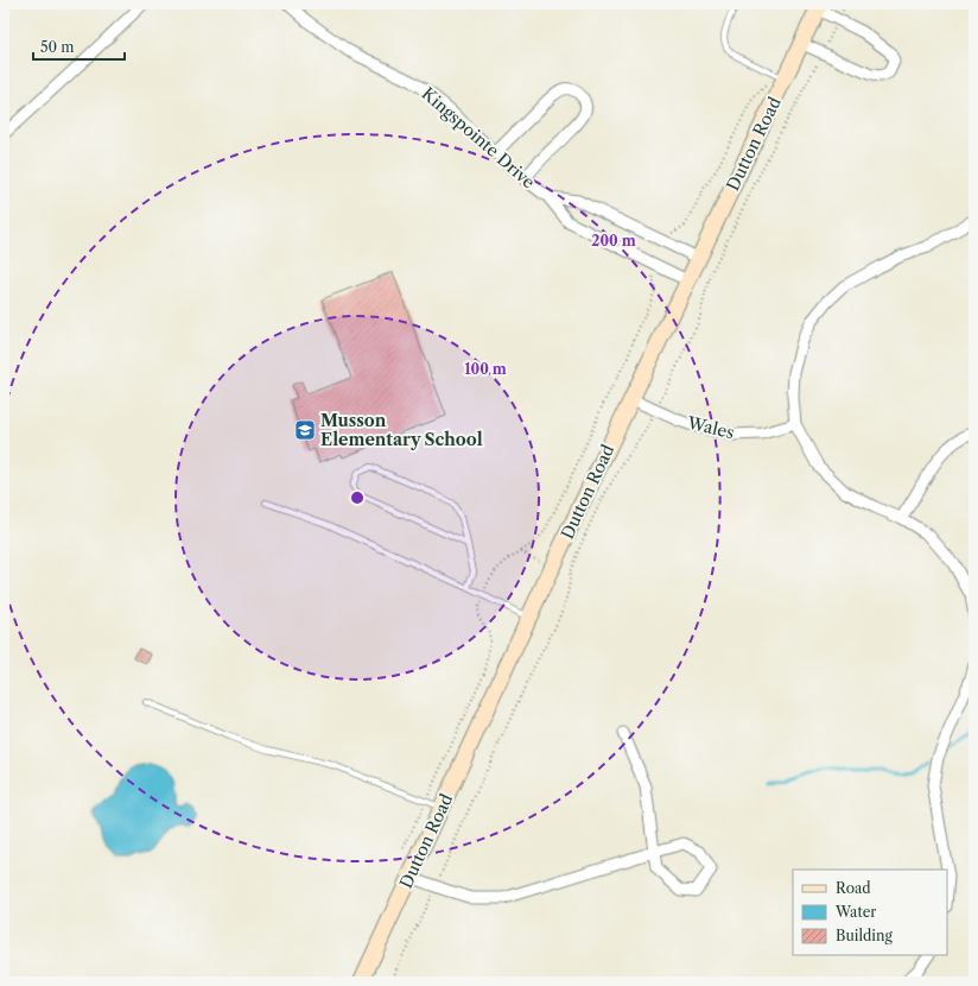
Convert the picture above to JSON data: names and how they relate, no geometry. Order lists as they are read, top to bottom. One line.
{"streets":{"street":["Kingspointe Drive","Dutton Road","Wales"]},"crossings":[["Kingspointe Drive","Dutton Road"],["Dutton Road","Wales"]],"places":{"school or university":["Musson Elementary School"]},"legend":["Road","Water","Building"],"scale_bar":"50 m","rings":["200 m","100 m"]}
